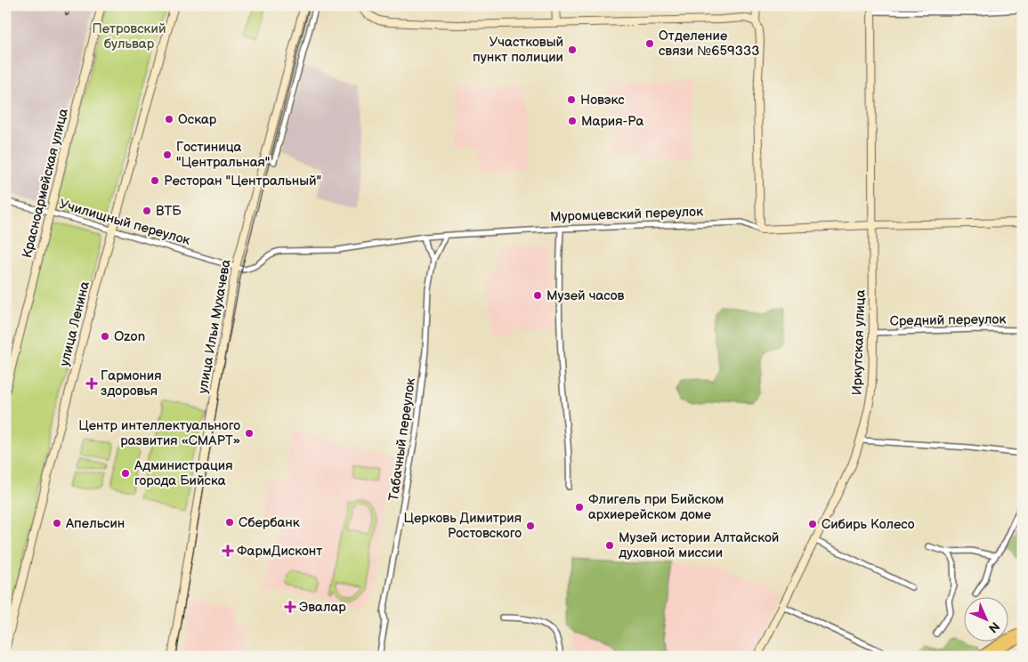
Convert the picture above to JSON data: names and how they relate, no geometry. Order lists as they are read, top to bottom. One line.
{"streets":{"main road":["Красноармейская улица","Муромцевский переулок","улица Ленина","улица Ильи Мухачева","Иркутская улица"],"street":["Училищный переулок","Средний переулок","Табачный переулок"]},"crossings":[["Красноармейская улица","Училищный переулок"],["Муромцевский переулок","Училищный переулок"],["Муромцевский переулок","улица Ильи Мухачева"],["Муромцевский переулок","Иркутская улица"],["Муромцевский переулок","Табачный переулок"],["Училищный переулок","улица Ленина"],["Училищный переулок","улица Ильи Мухачева"],["Средний переулок","Иркутская улица"]],"parks":["Петровский бульвар"],"places":{"other":["Отделение связи №659333","Участковый пункт полиции","Новэкс","Оскар","Мария-Ра","Гостиница \"Центральная\"","Ресторан \"Центральный\"","ВТБ","Музей часов","Ozon","Центр интеллектуального развития «СМАРТ»","Администрация города Бийска","Флигель при Бийском архиерейском доме","Сбербанк","Апельсин","Сибирь Колесо","Церковь Димитрия Ростовского","Музей истории Алтайской духовной миссии"],"health":["Гармония здоровья","ФармДисконт","Эвалар"]},"north":"bottom right"}
